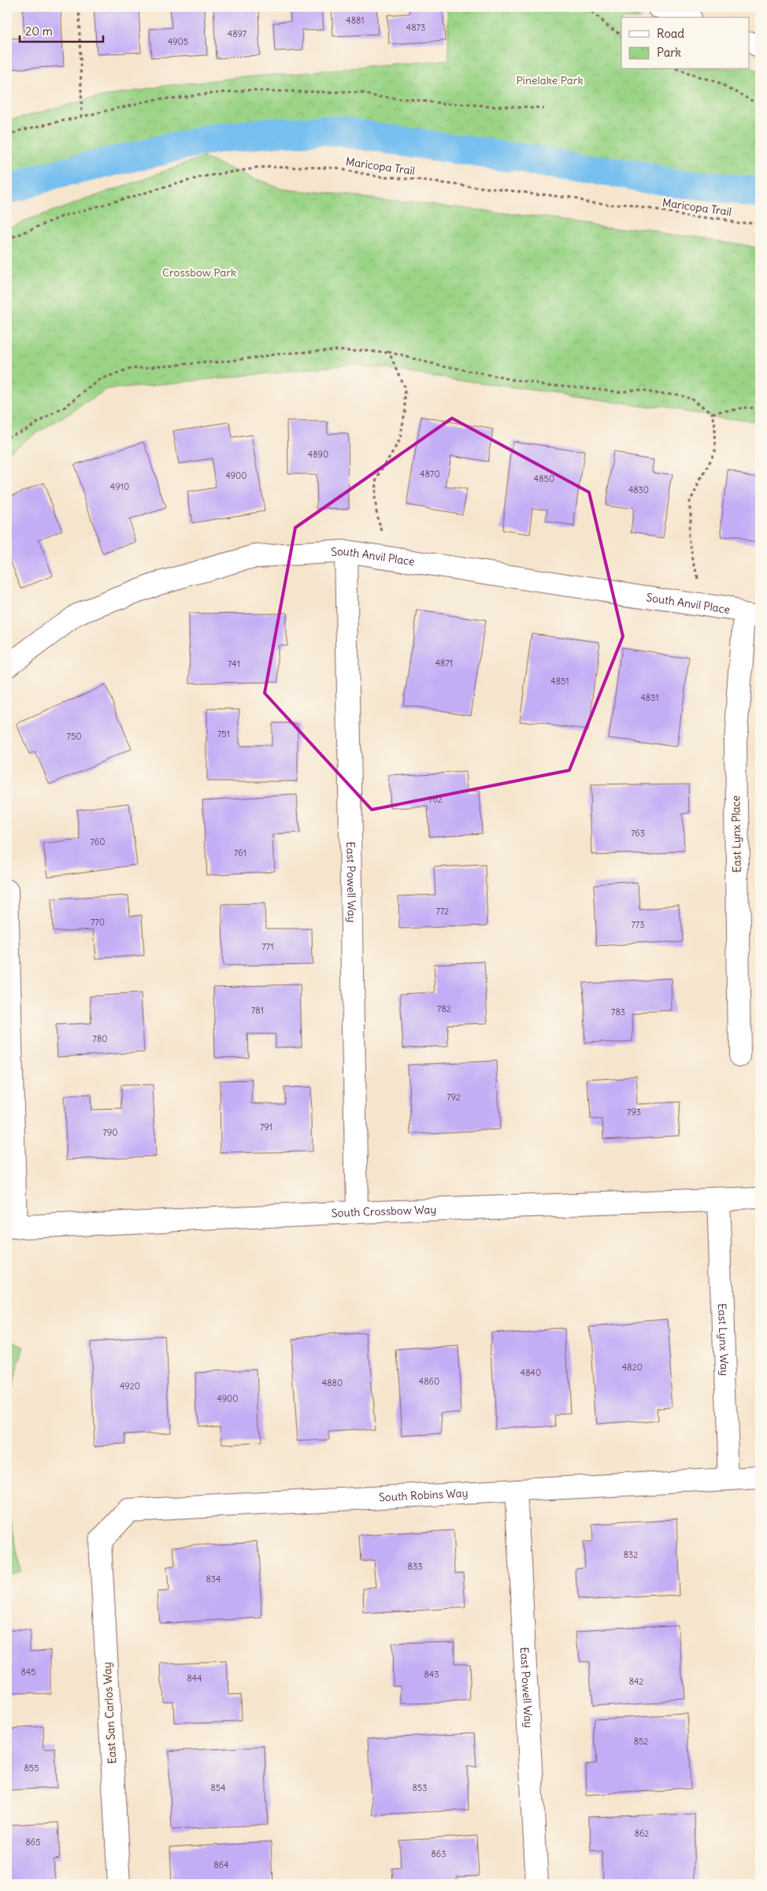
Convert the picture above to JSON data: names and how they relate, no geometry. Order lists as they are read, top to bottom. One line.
{"streets":{"street":["South Anvil Place","East Lynx Place","East Powell Way","South Crossbow Way","East Lynx Way","South Robins Way","East San Carlos Way"],"path":["Maricopa Trail"]},"crossings":[["South Anvil Place","East Lynx Place"],["South Anvil Place","East Powell Way"],["East Powell Way","South Crossbow Way"],["East Powell Way","South Robins Way"],["South Crossbow Way","East Lynx Way"],["East Lynx Way","South Robins Way"],["South Robins Way","East San Carlos Way"]],"parks":["Pinelake Park","Crossbow Park"],"house_numbers":["4881","4873","4897","4905","4890","4870","4900","4850","4910","4830","4871","741","4851","4831","751","750","762","763","760","761","772","770","773","771","782","781","783","780","792","793","791","790","4820","4840","4860","4880","4920","4900","832","833","834","845","843","844","842","852","855","854","853","862","865","863","864"],"legend":["Road","Park"],"scale_bar":"20 m"}
